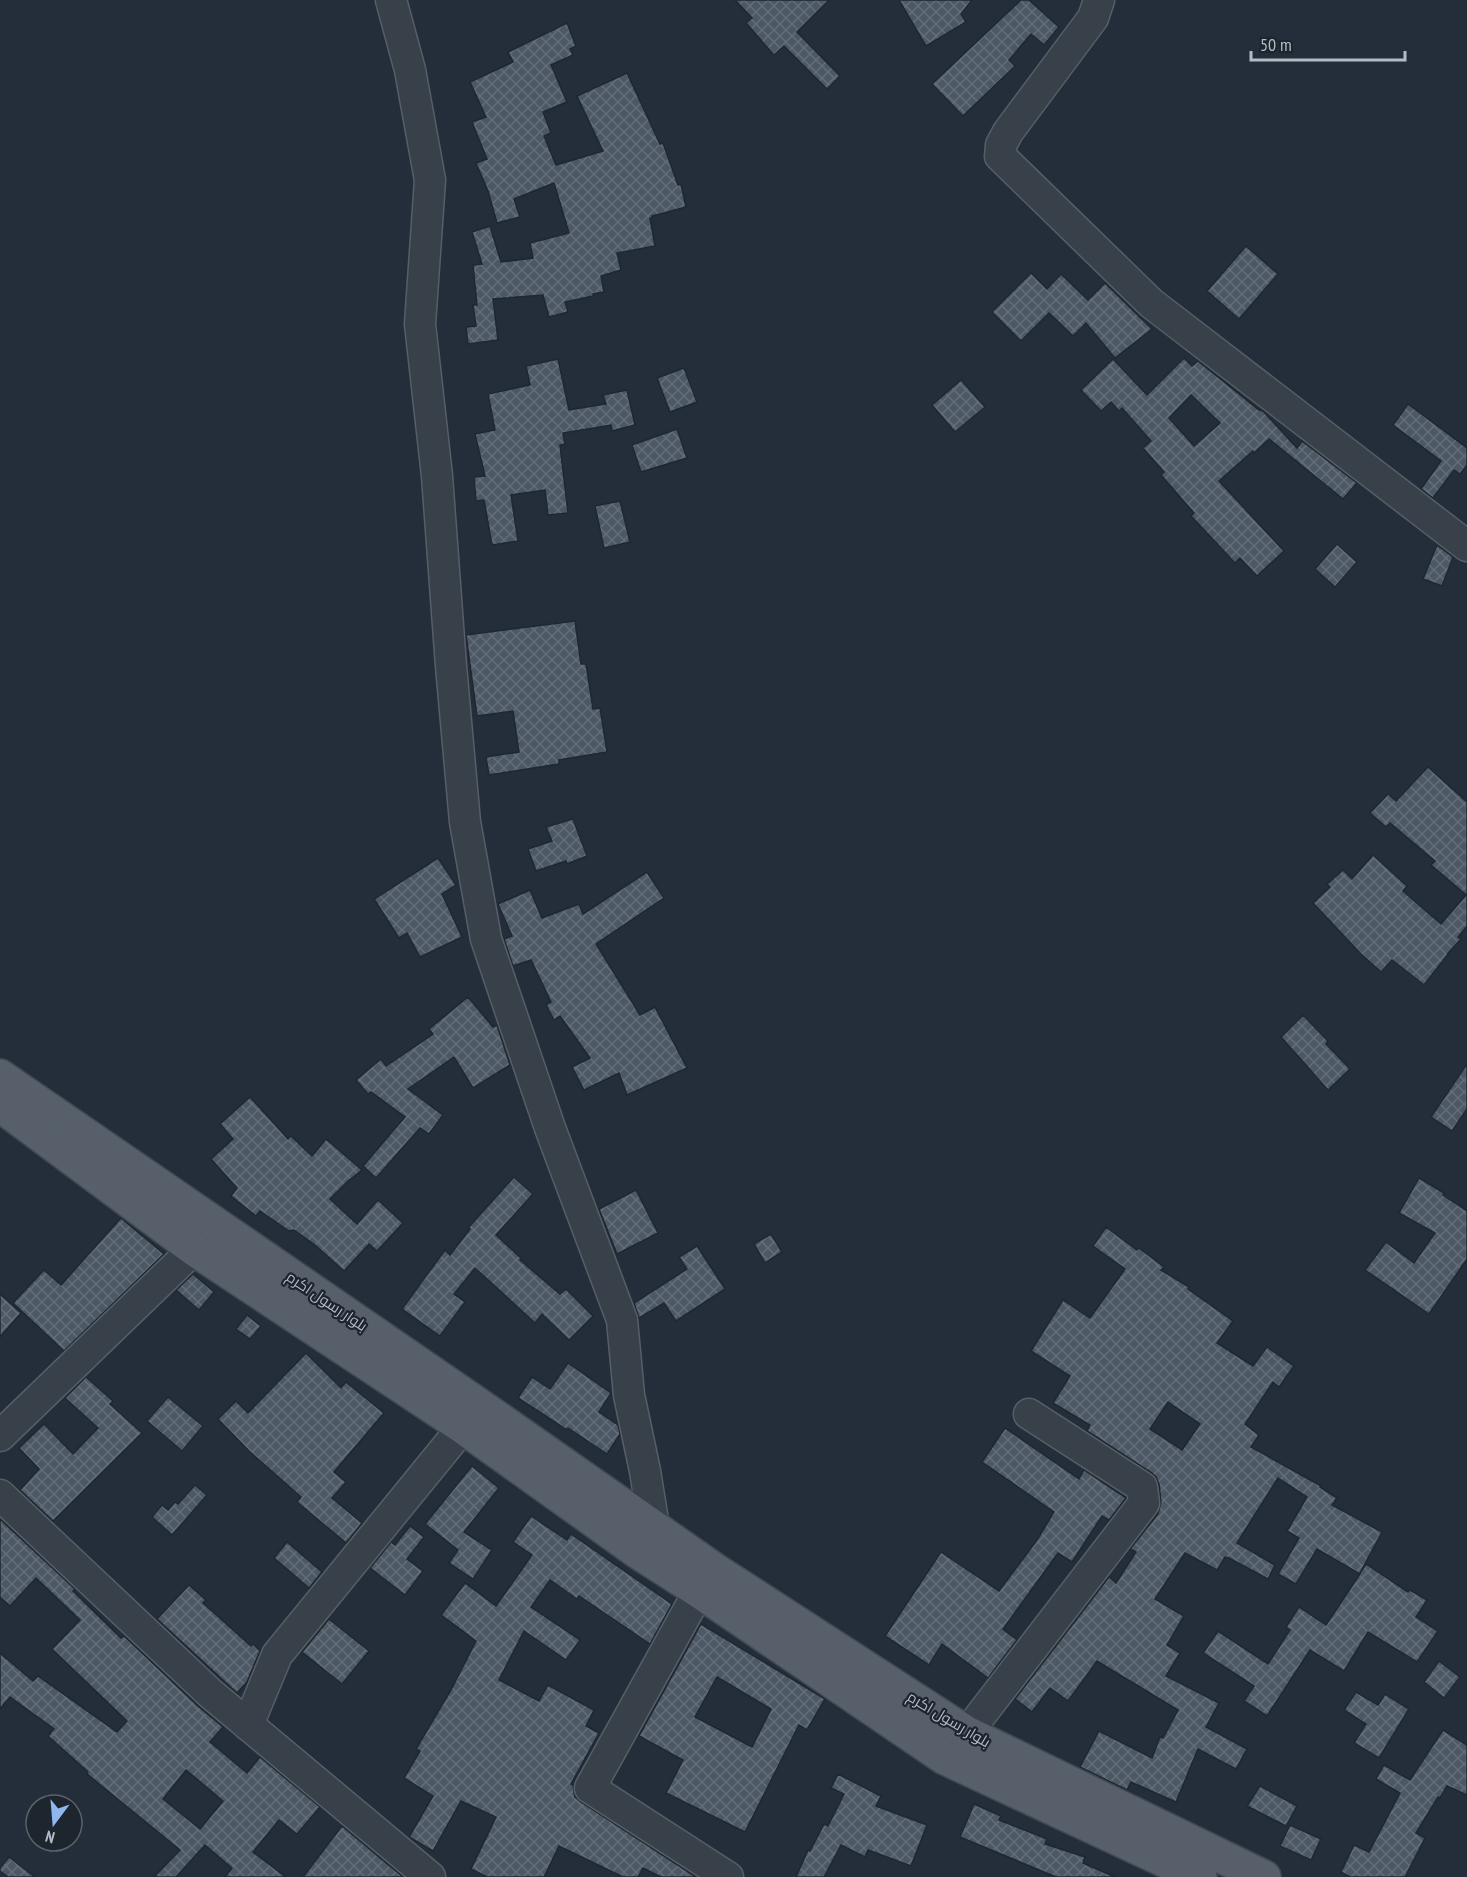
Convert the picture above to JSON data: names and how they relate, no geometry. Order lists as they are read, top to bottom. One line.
{"streets":{"main road":["بلوار رسول اکرم"]},"scale_bar":"50 m","north":"bottom"}
